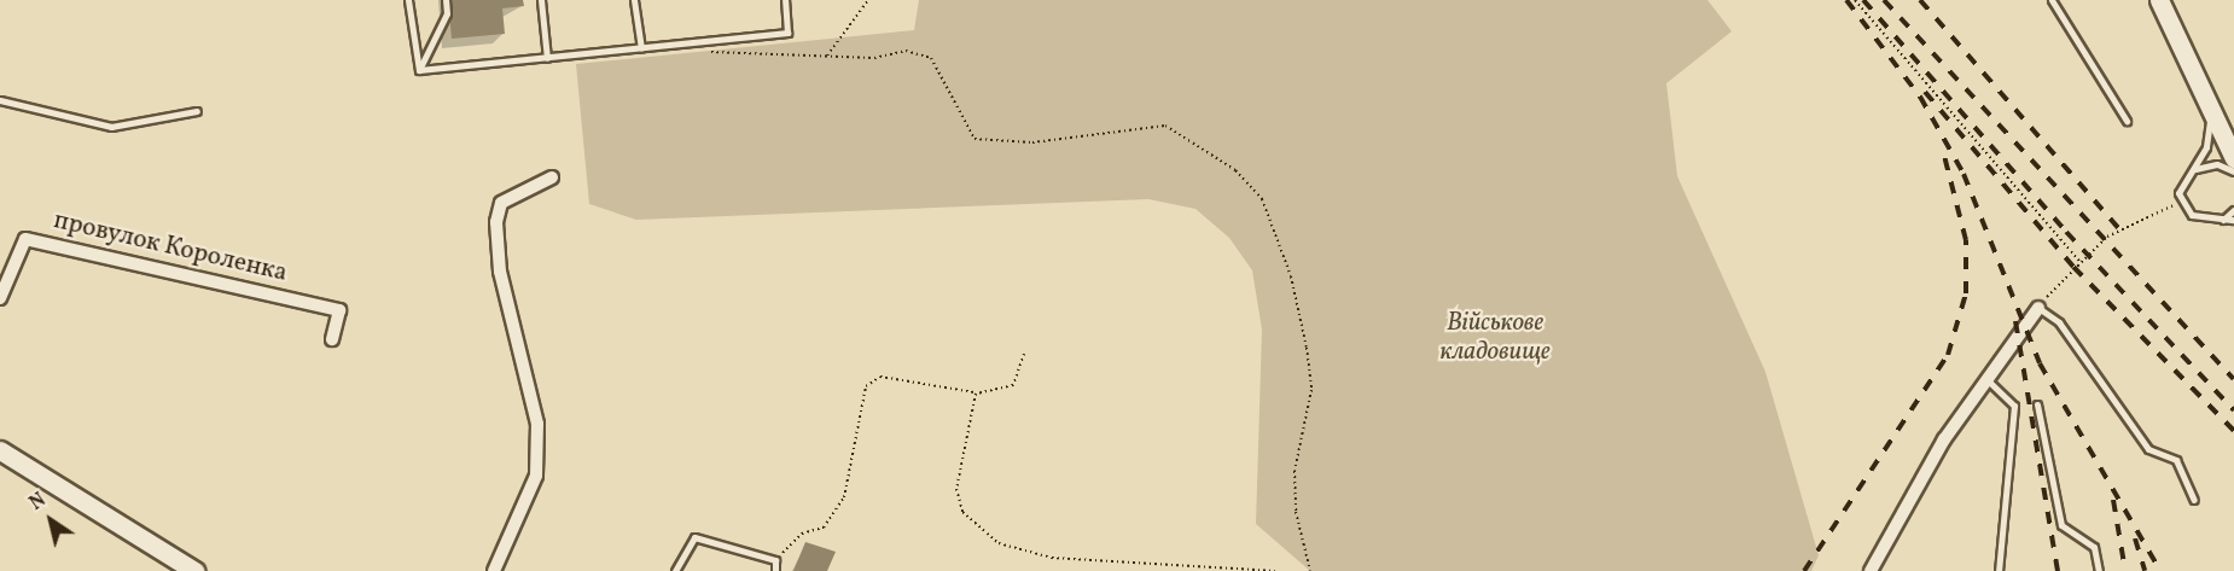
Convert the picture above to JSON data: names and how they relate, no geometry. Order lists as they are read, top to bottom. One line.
{"streets":{"street":["провулок Короленка"]},"parks":["Військове кладовище"],"north":"top left"}
